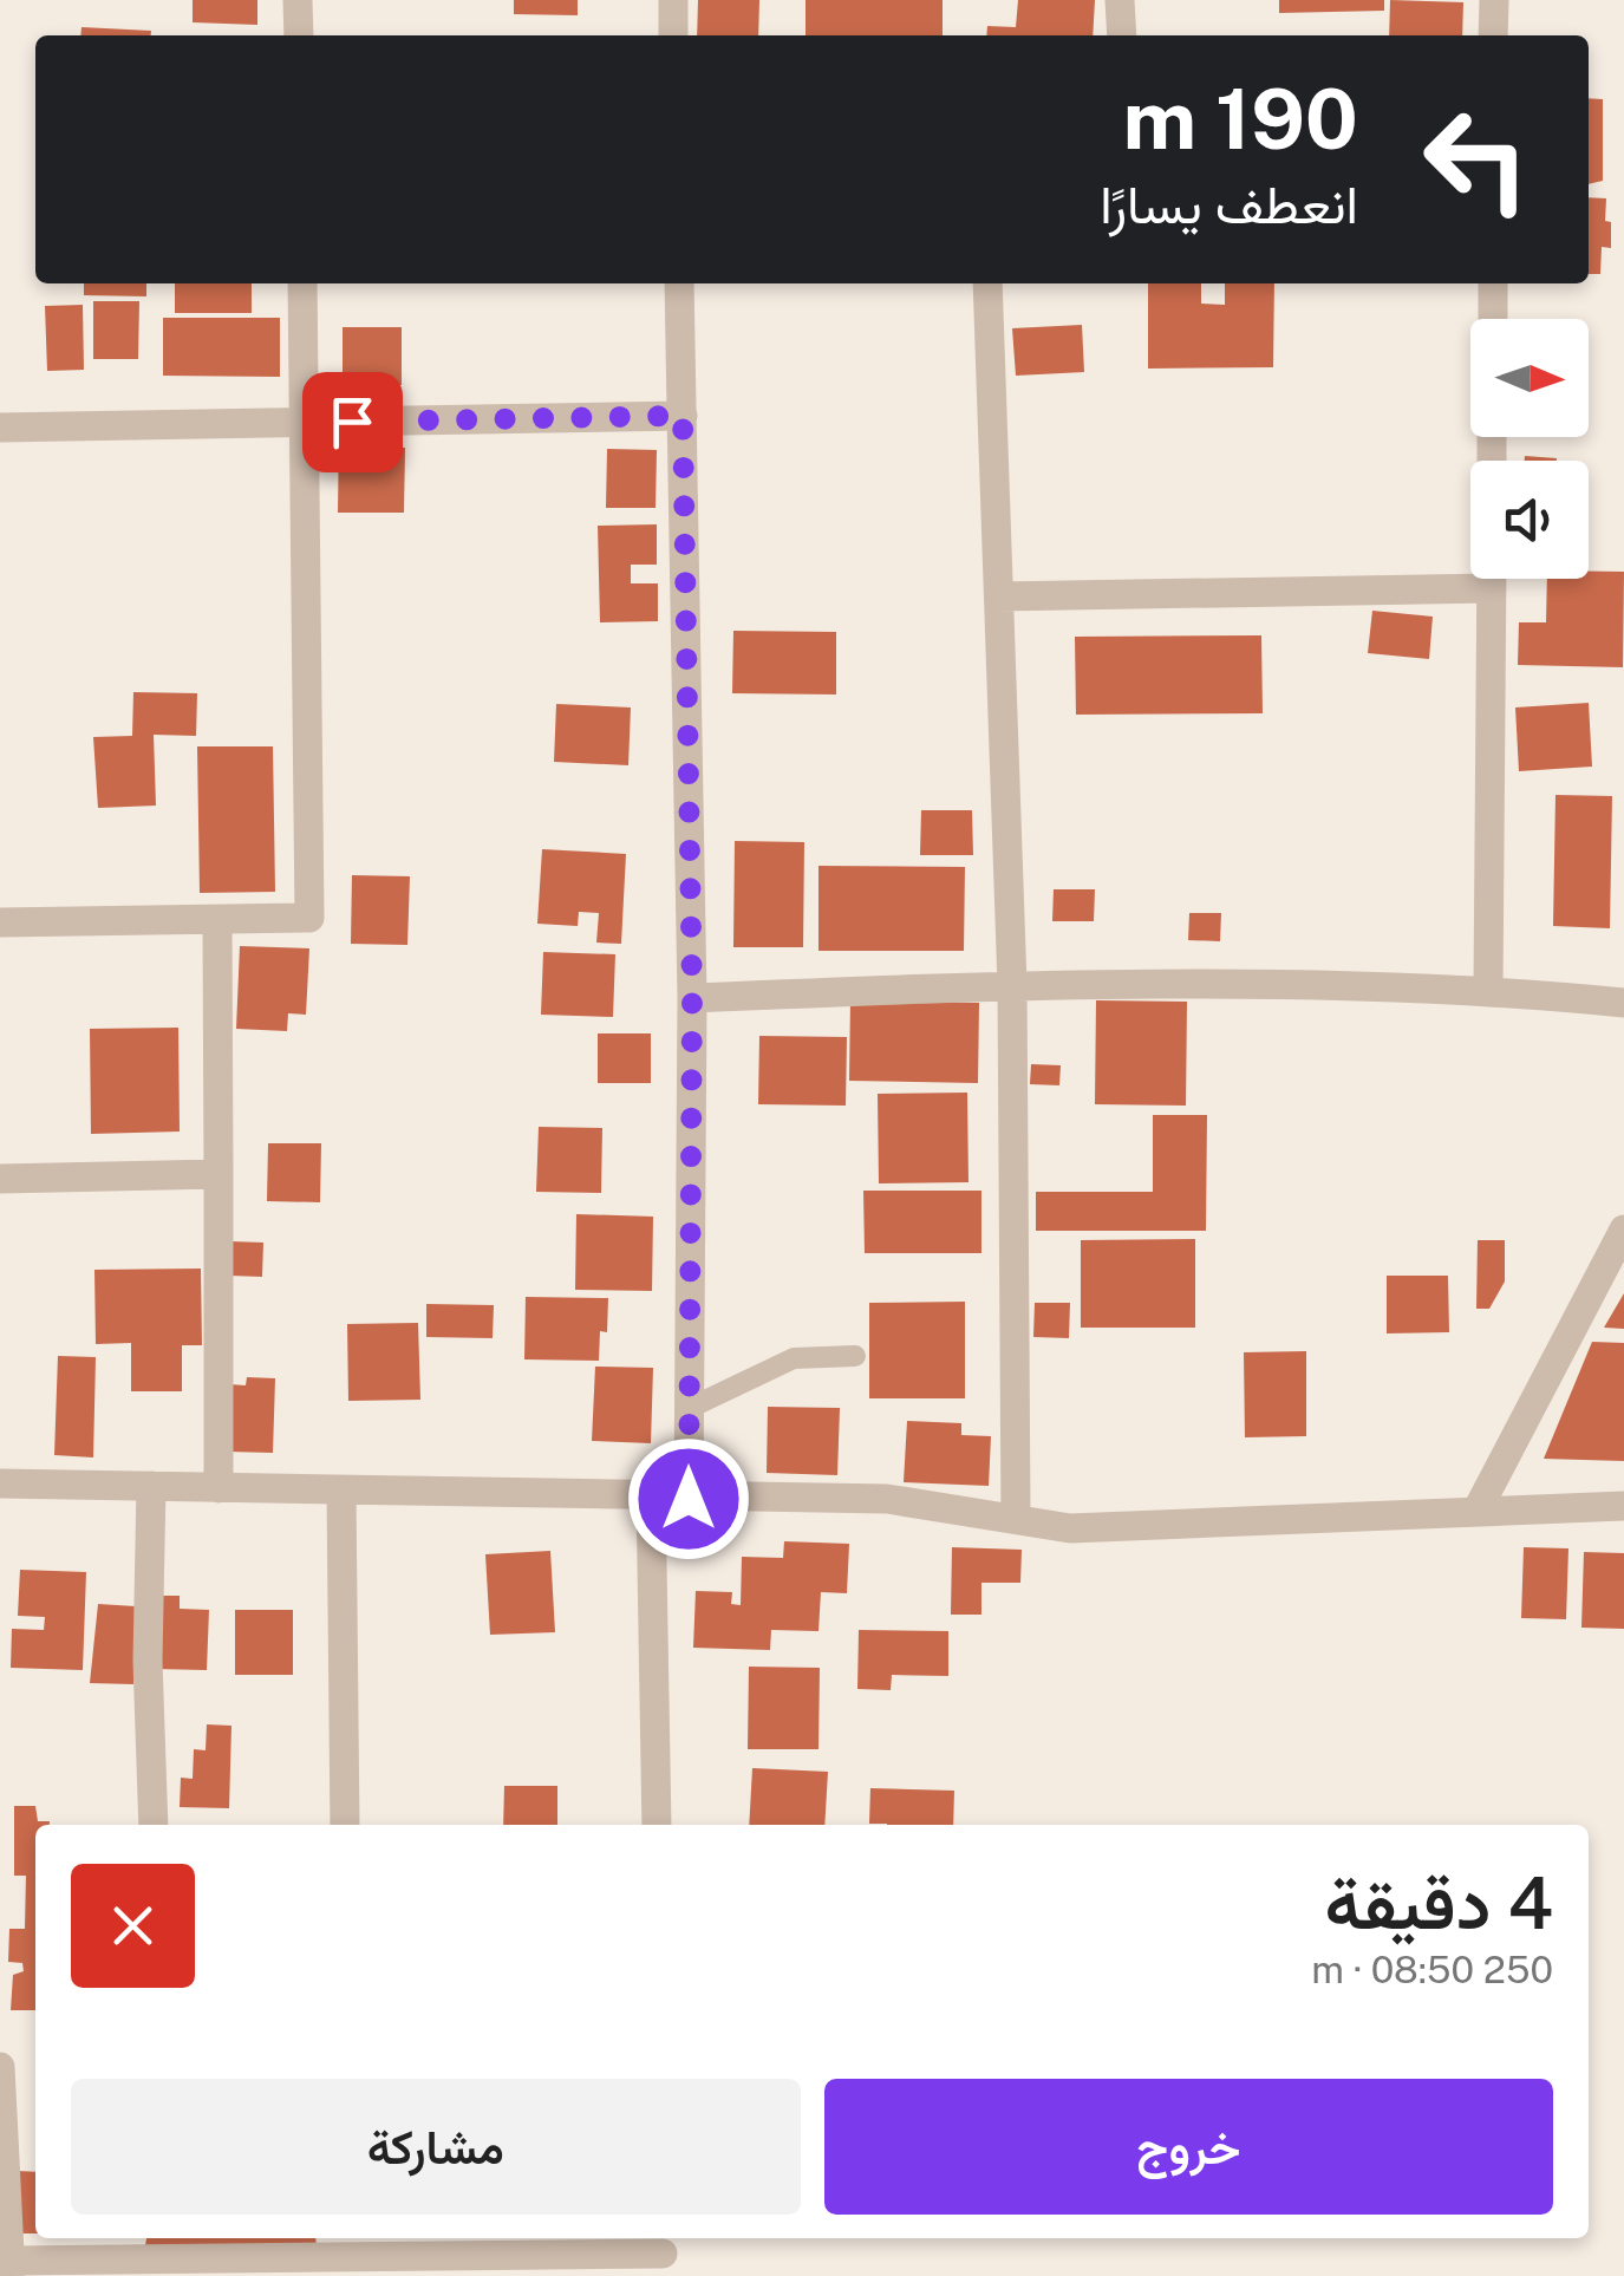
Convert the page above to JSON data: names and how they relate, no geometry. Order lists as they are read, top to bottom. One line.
{"north":"right","page":{"turn":["190 m","انعطف يسارًا"],"heading":["4 دقيقة","250 m · 08:50"],"buttons":["خروج","مشاركة"]}}
